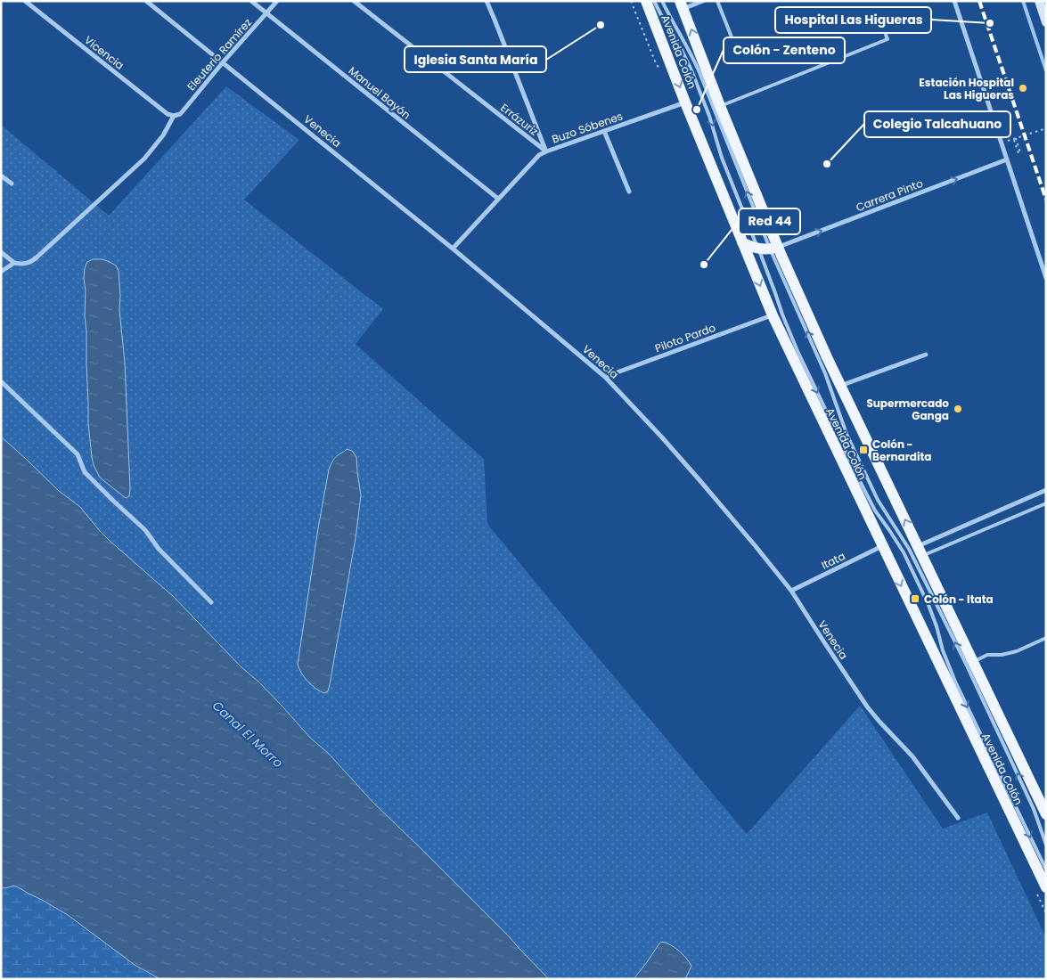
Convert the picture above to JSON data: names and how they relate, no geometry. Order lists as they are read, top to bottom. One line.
{"streets":{"main road":["Avenida Colón"],"street":["Vicencia","Eleuterio Ramírez","Manuel Bayón","Errázuriz","Buzo Sóbenes","Venecia","Carrera Pinto","Piloto Pardo","Itata"]},"crossings":[["Avenida Colón","Buzo Sóbenes"],["Avenida Colón","Carrera Pinto"],["Avenida Colón","Piloto Pardo"],["Avenida Colón","Itata"],["Vicencia","Eleuterio Ramírez"],["Eleuterio Ramírez","Manuel Bayón"],["Eleuterio Ramírez","Venecia"],["Manuel Bayón","Buzo Sóbenes"],["Errázuriz","Buzo Sóbenes"],["Buzo Sóbenes","Venecia"],["Venecia","Piloto Pardo"],["Venecia","Itata"]],"one_way":["Carrera Pinto"],"water":["Canal El Morro"],"places":{"other":["Hospital Las Higueras","Iglesia Santa María","Estación Hospital Las Higueras","Colón - Zenteno","Colegio Talcahuano","Red 44","Supermercado Ganga"],"transit":["Colón - Bernardita","Colón - Itata"]}}
